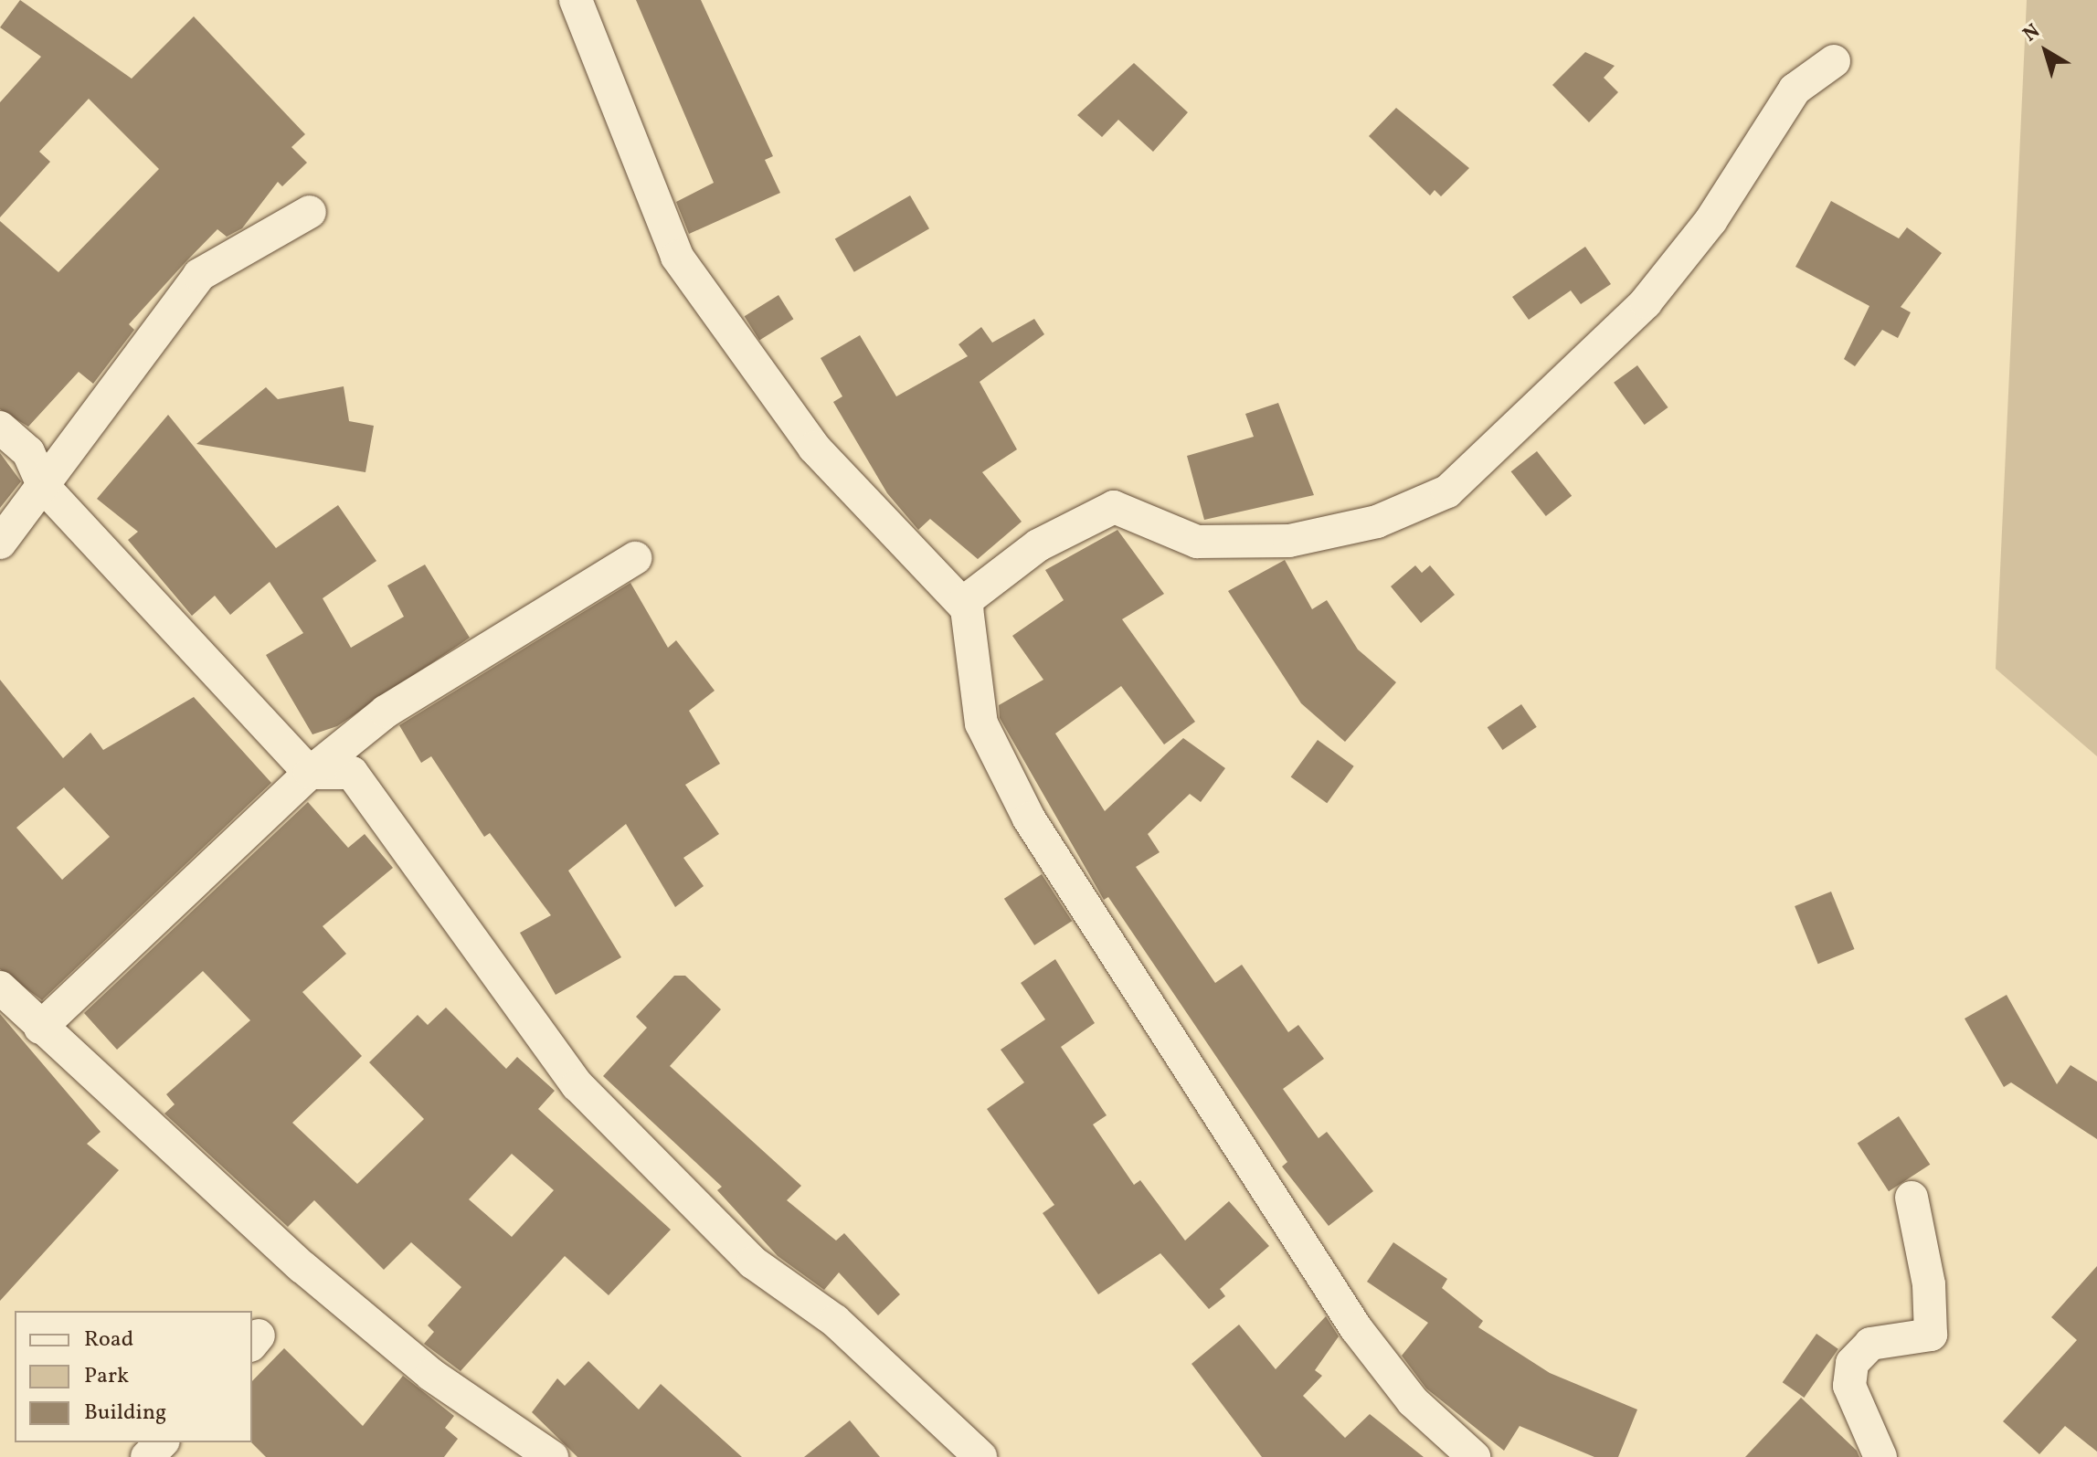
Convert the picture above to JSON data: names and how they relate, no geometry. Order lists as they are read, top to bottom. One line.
{"legend":["Road","Park","Building"],"north":"top left"}
